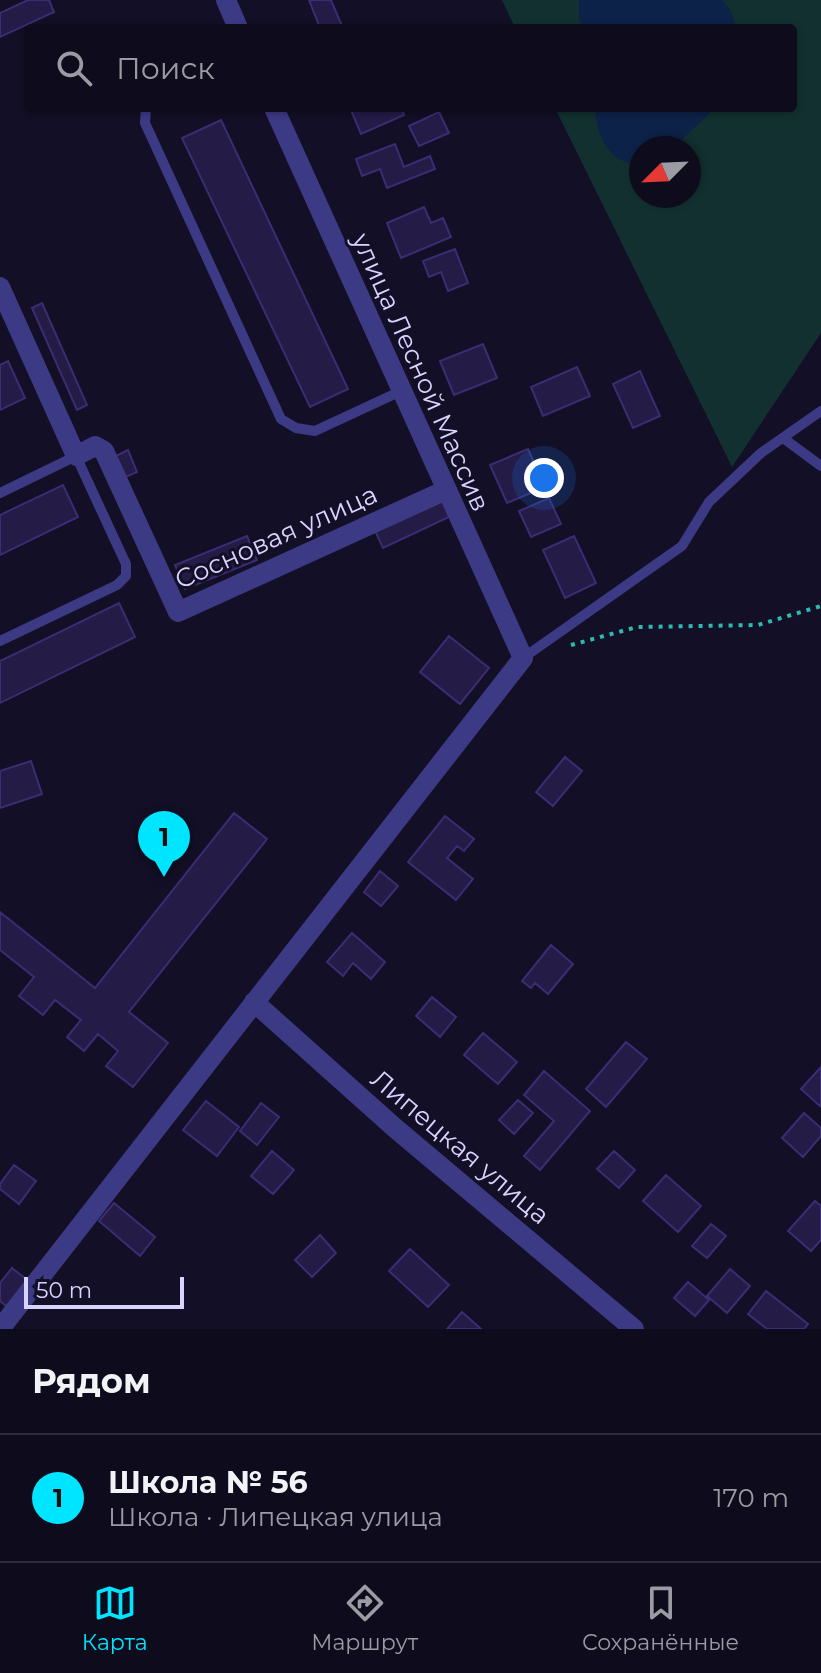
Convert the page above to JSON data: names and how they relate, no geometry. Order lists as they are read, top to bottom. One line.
{"streets":{"street":["улица Лесной Массив","Сосновая улица","Липецкая улица"]},"crossings":[["улица Лесной Массив","Сосновая улица"]],"scale_bar":"50 m","north":"bottom left","page":{"search":"Поиск","pins":"1","scale":"50 m","heading":"Рядом","list":[{"mark":"1","name":"Школа № 56","note":"Школа · Липецкая улица","value":"170 m"}],"nav":["Карта","Маршрут","Сохранённые"]}}
